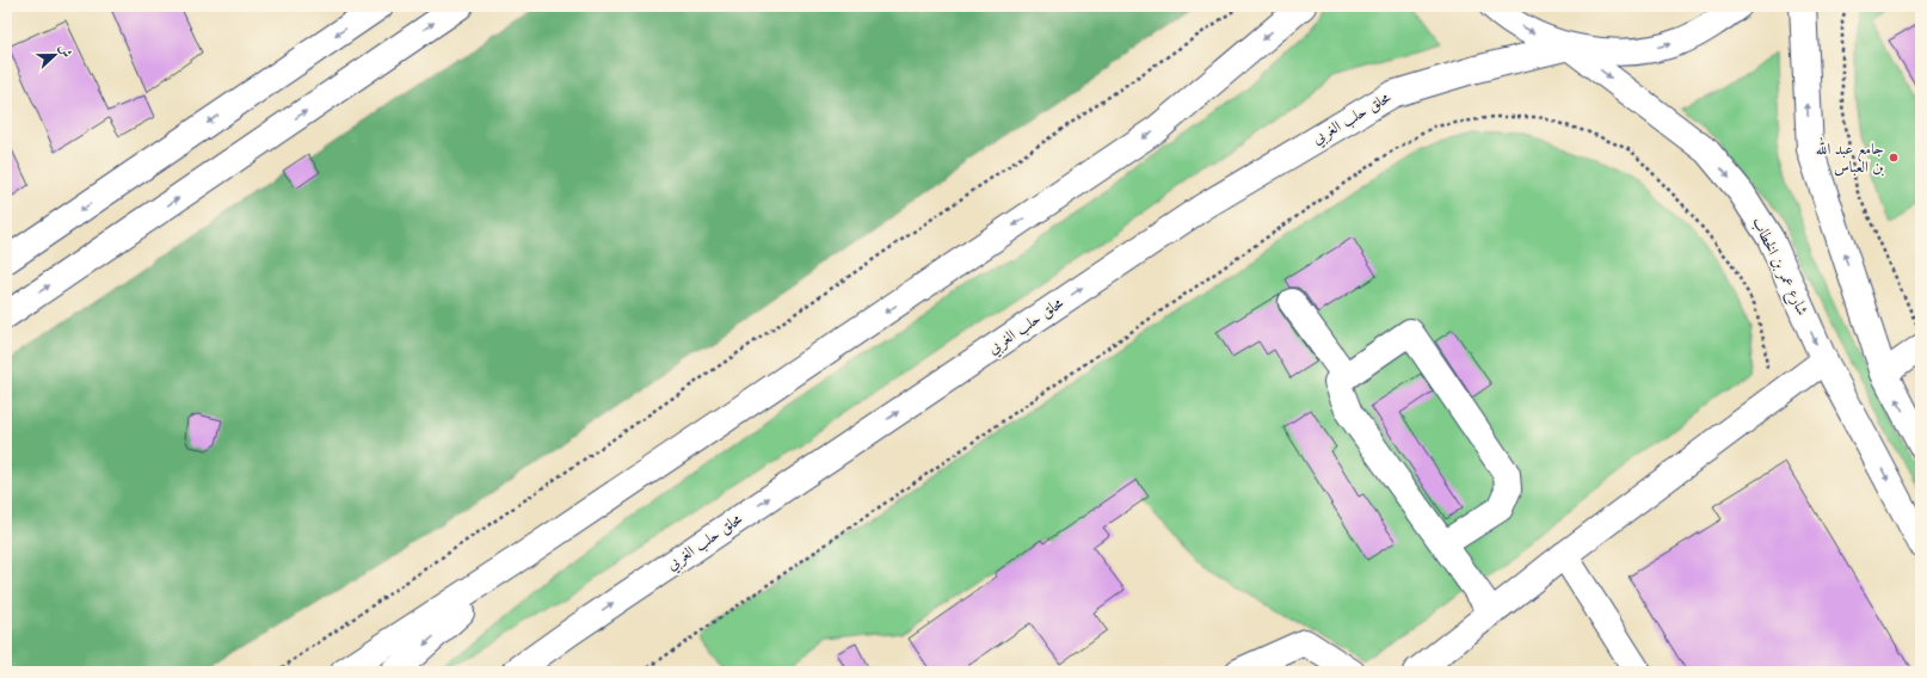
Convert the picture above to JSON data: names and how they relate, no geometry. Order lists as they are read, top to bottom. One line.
{"streets":{"main road":["محلق حلب الغربي","شارع عمر بن الخطاب"]},"crossings":[["محلق حلب الغربي","شارع عمر بن الخطاب"]],"places":["جامع عبد الله بن العباس"],"north":"right"}
